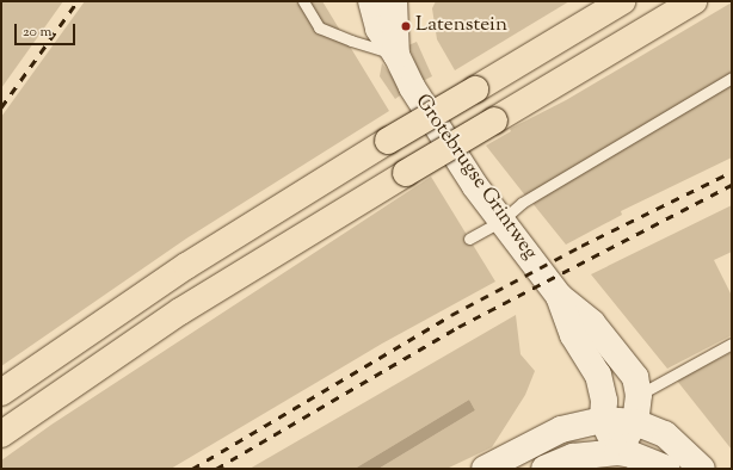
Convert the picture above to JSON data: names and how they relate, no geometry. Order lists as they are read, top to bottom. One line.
{"streets":{"street":["Grotebrugse Grintweg"]},"places":["Latenstein"],"scale_bar":"20 m"}
